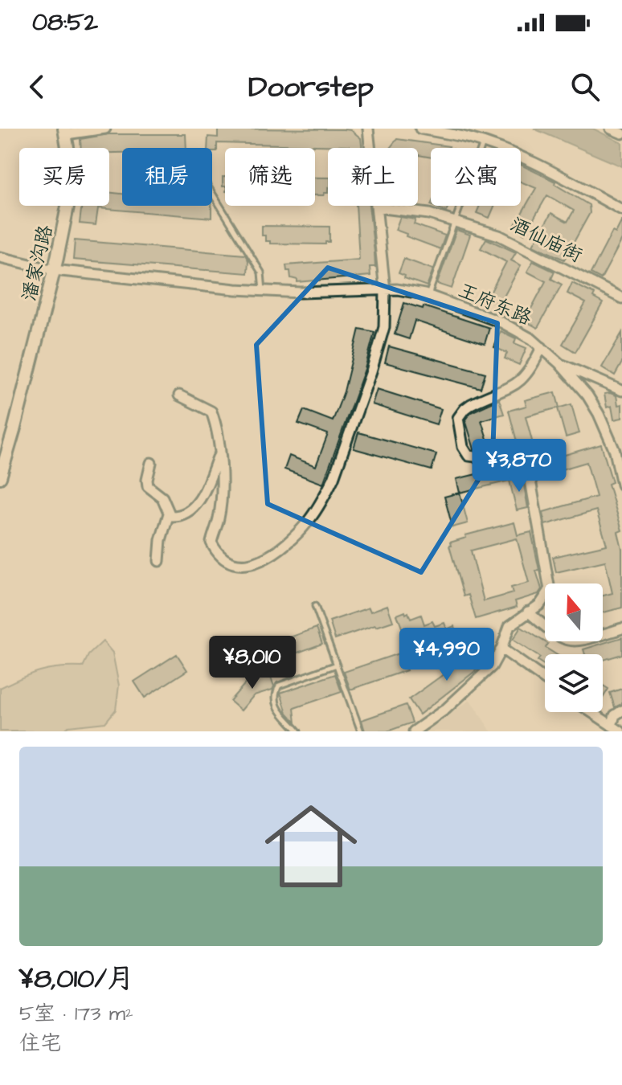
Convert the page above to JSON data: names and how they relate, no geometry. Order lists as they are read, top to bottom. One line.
{"streets":{"street":["酒仙庙街","潘家沟路","王府东路"]},"crossings":[["潘家沟路","王府东路"]],"north":"top","page":{"status":"08:52","header":"Doorstep","chip":["买房","租房","筛选","新上","公寓"],"price":["¥3,870","¥4,990","¥8,010"],"list":[{"name":"¥8,010/月","note":"5室 · 173 m² · 住宅"}]}}
